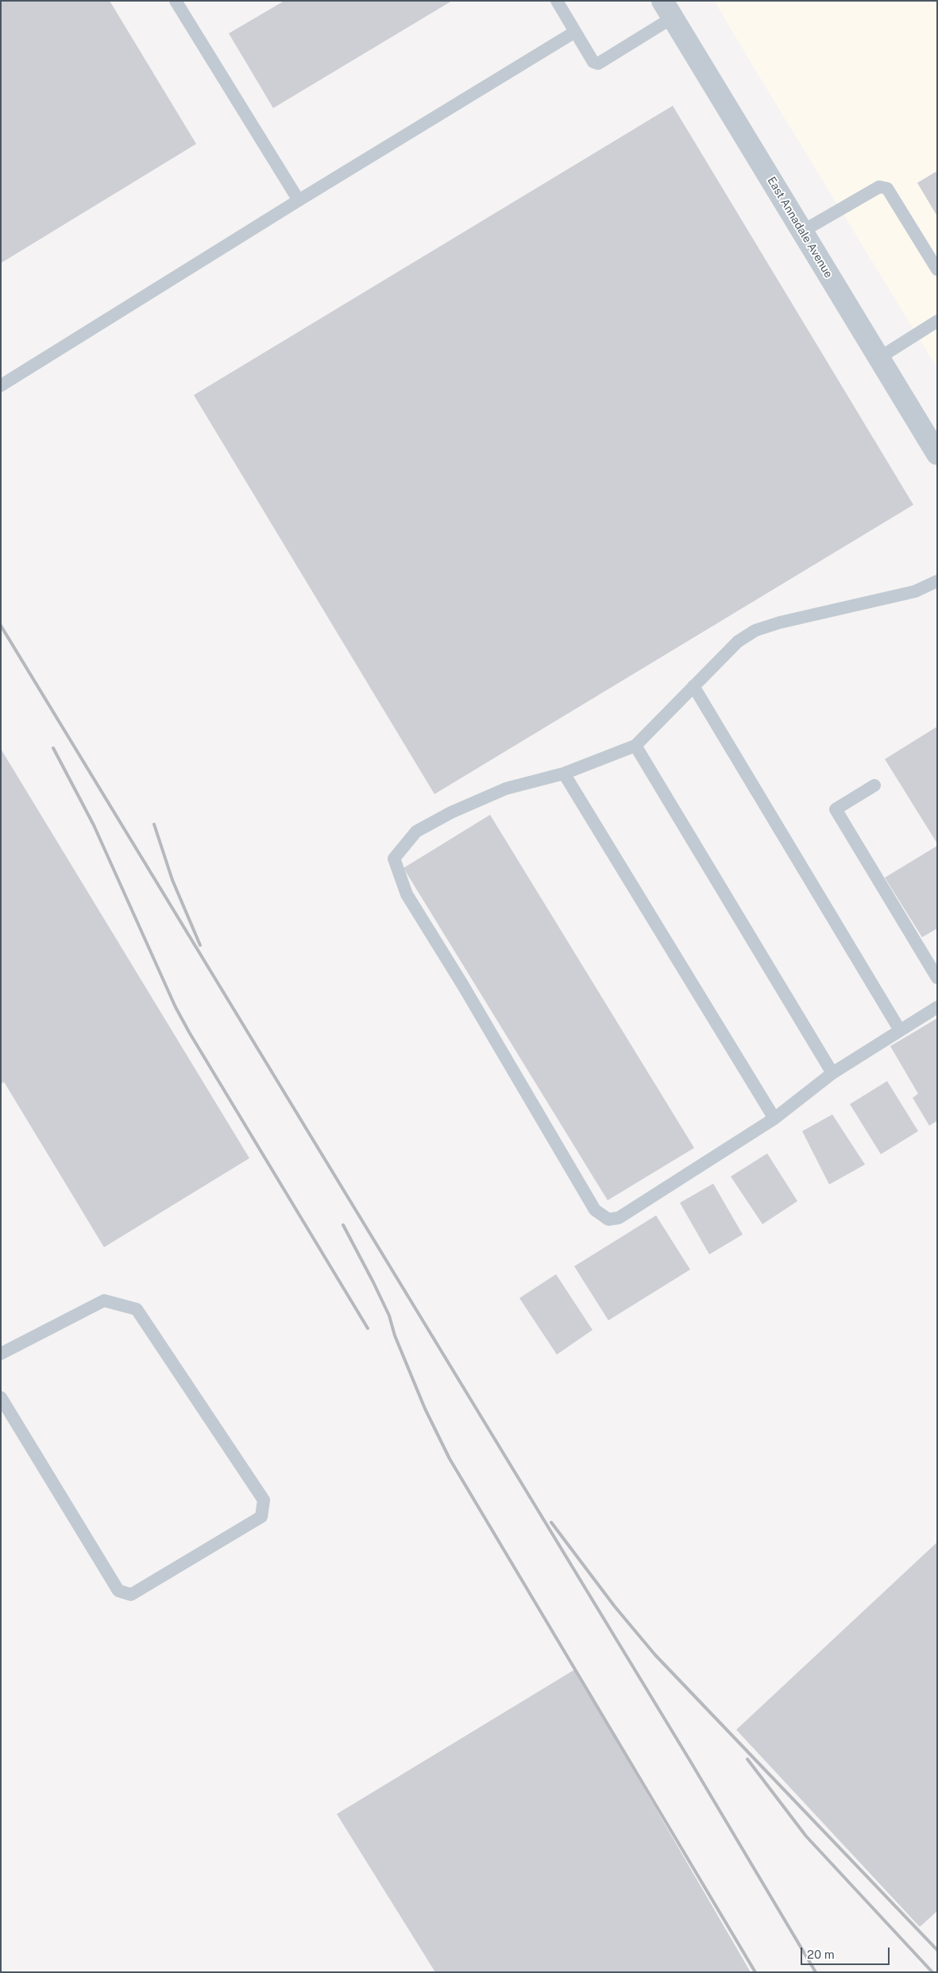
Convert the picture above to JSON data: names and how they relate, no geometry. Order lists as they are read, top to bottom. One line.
{"streets":{"street":["East Annadale Avenue"]},"scale_bar":"20 m"}
